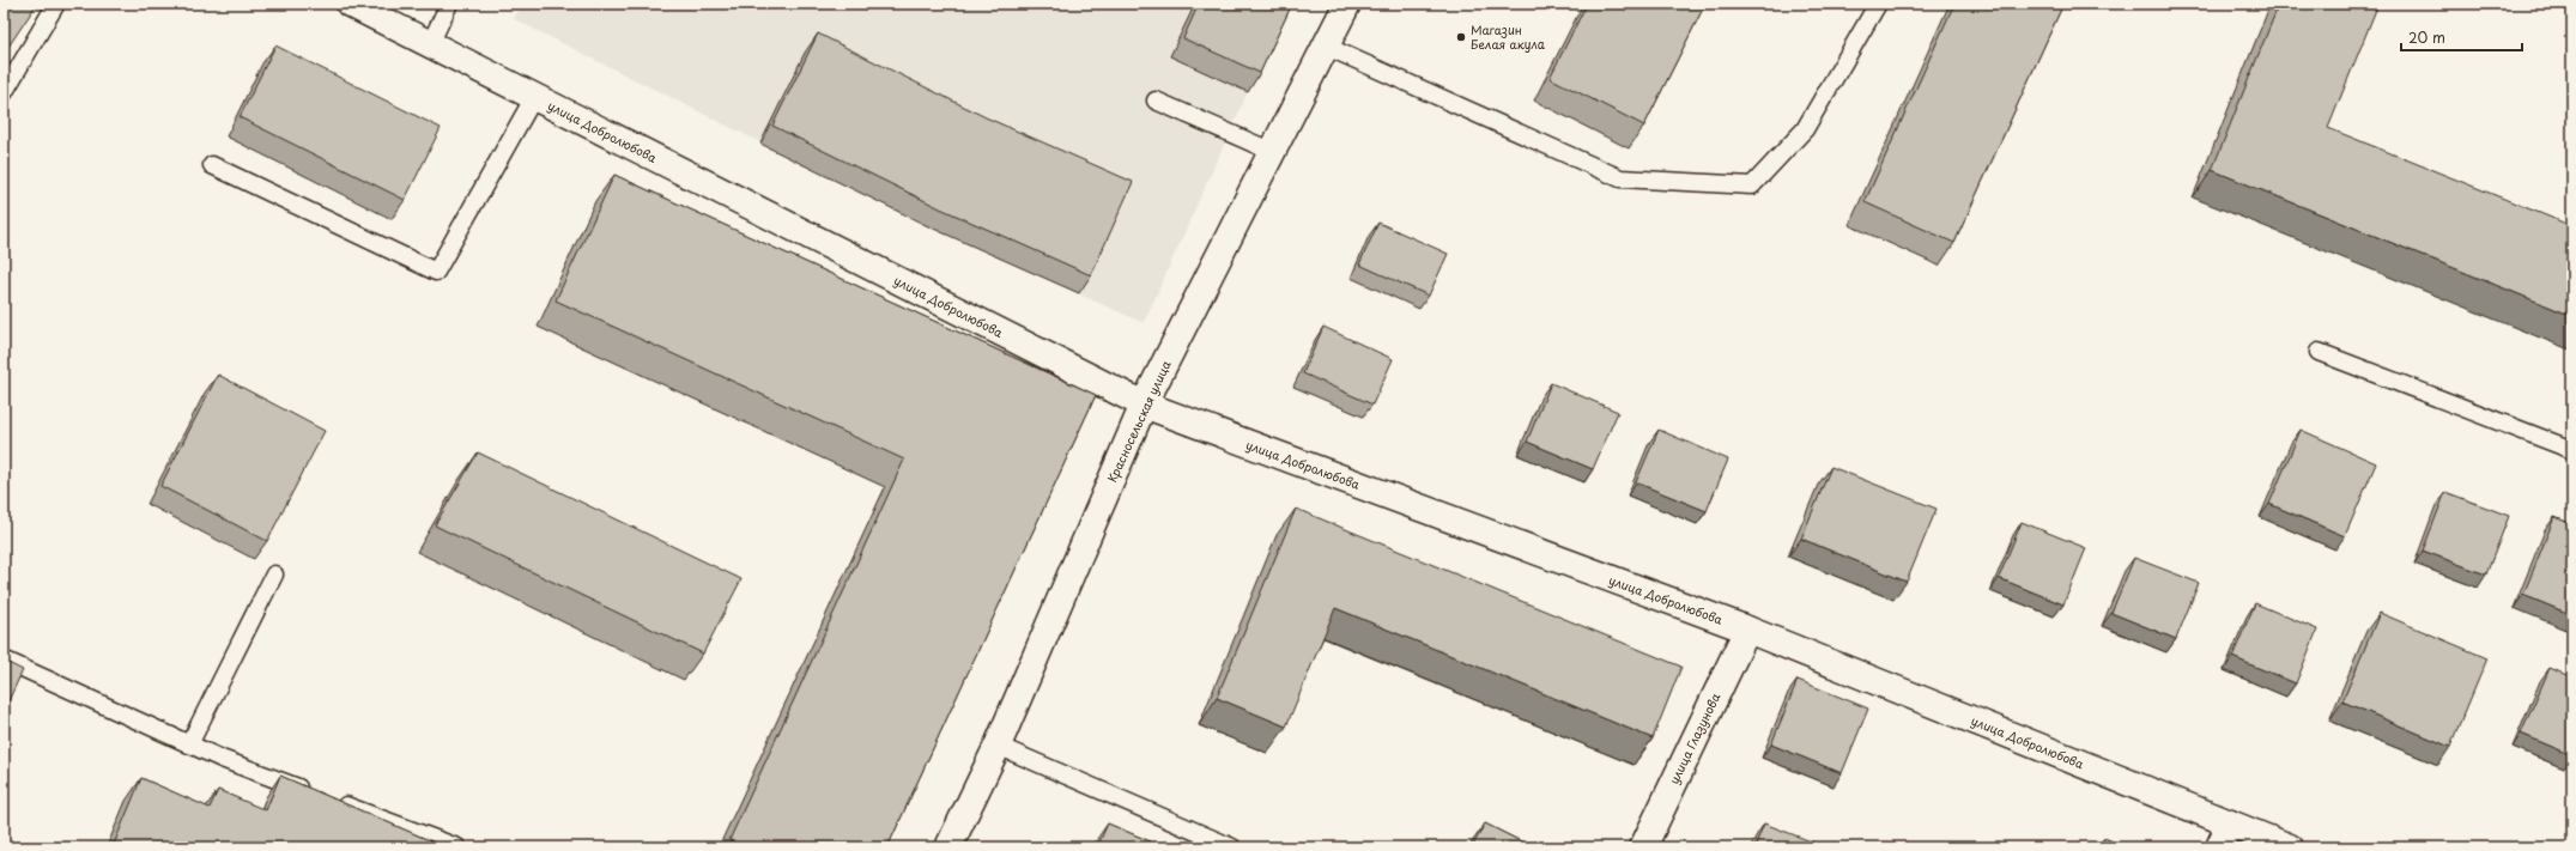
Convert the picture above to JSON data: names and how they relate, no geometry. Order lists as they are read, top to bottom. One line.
{"streets":{"street":["улица Добролюбова","Красносельская улица","улица Глазунова"]},"crossings":[["улица Добролюбова","Красносельская улица"],["улица Добролюбова","улица Глазунова"]],"places":["Магазин Белая акула"],"scale_bar":"20 m"}
